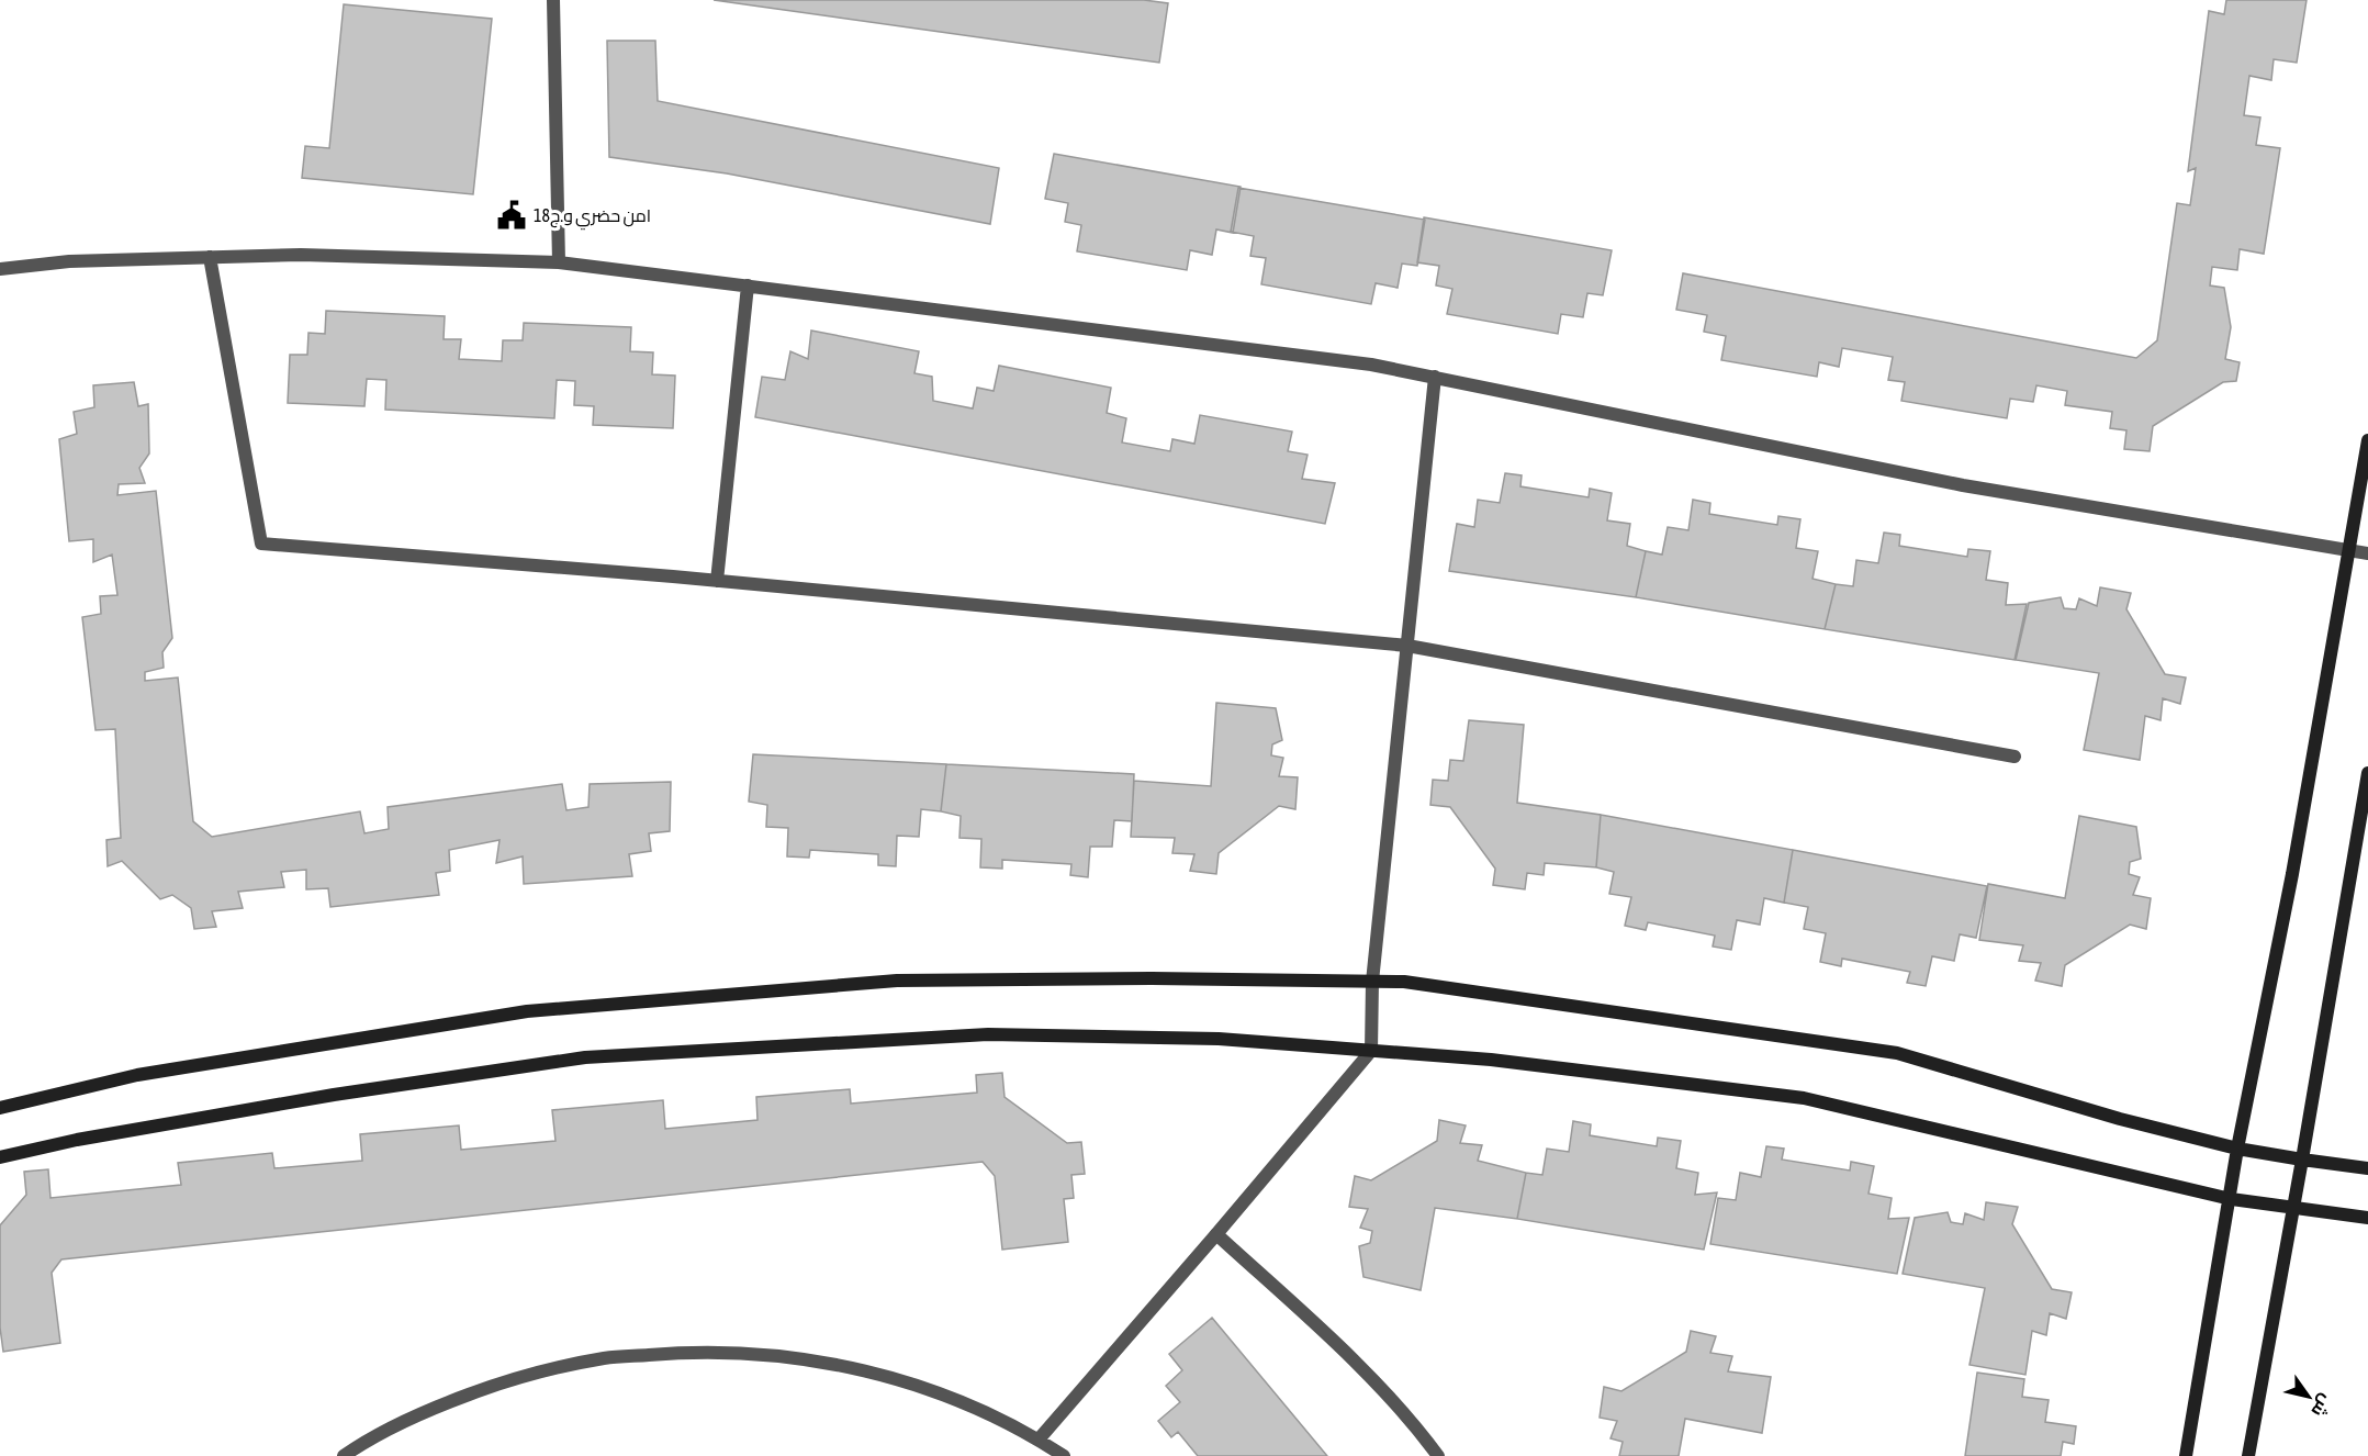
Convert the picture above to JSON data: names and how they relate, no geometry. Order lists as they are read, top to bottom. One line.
{"places":{"public building":["امن حضري و.ج18"]},"north":"bottom right"}
